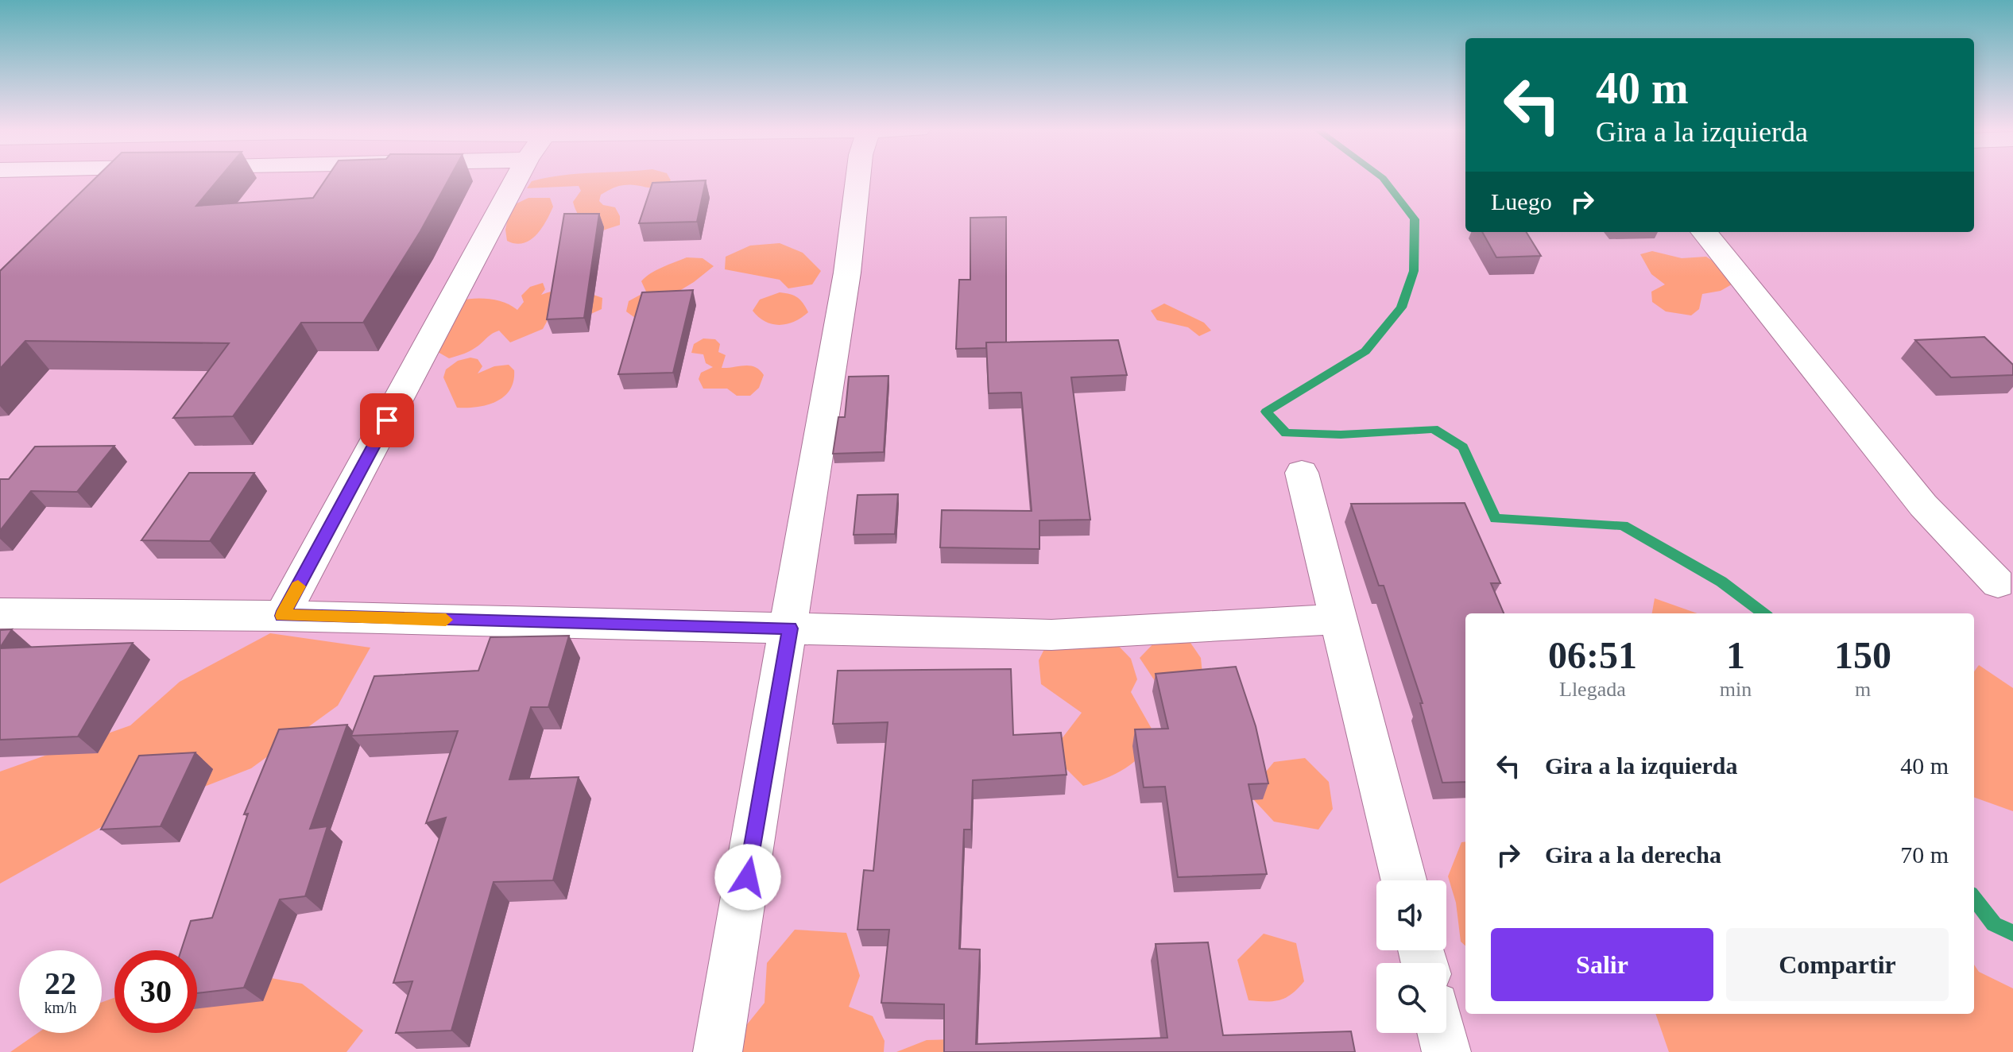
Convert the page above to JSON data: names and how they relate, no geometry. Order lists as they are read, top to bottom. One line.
{"page":{"turn":["40 m","Gira a la izquierda"],"then":"Luego","eta":["06:51","Llegada","1","min","150","m"],"list":[{"name":"Gira a la izquierda","value":"40 m"},{"name":"Gira a la derecha","value":"70 m"}],"buttons":["Salir","Compartir"],"speed":"22 km/h","limit":"30"}}
